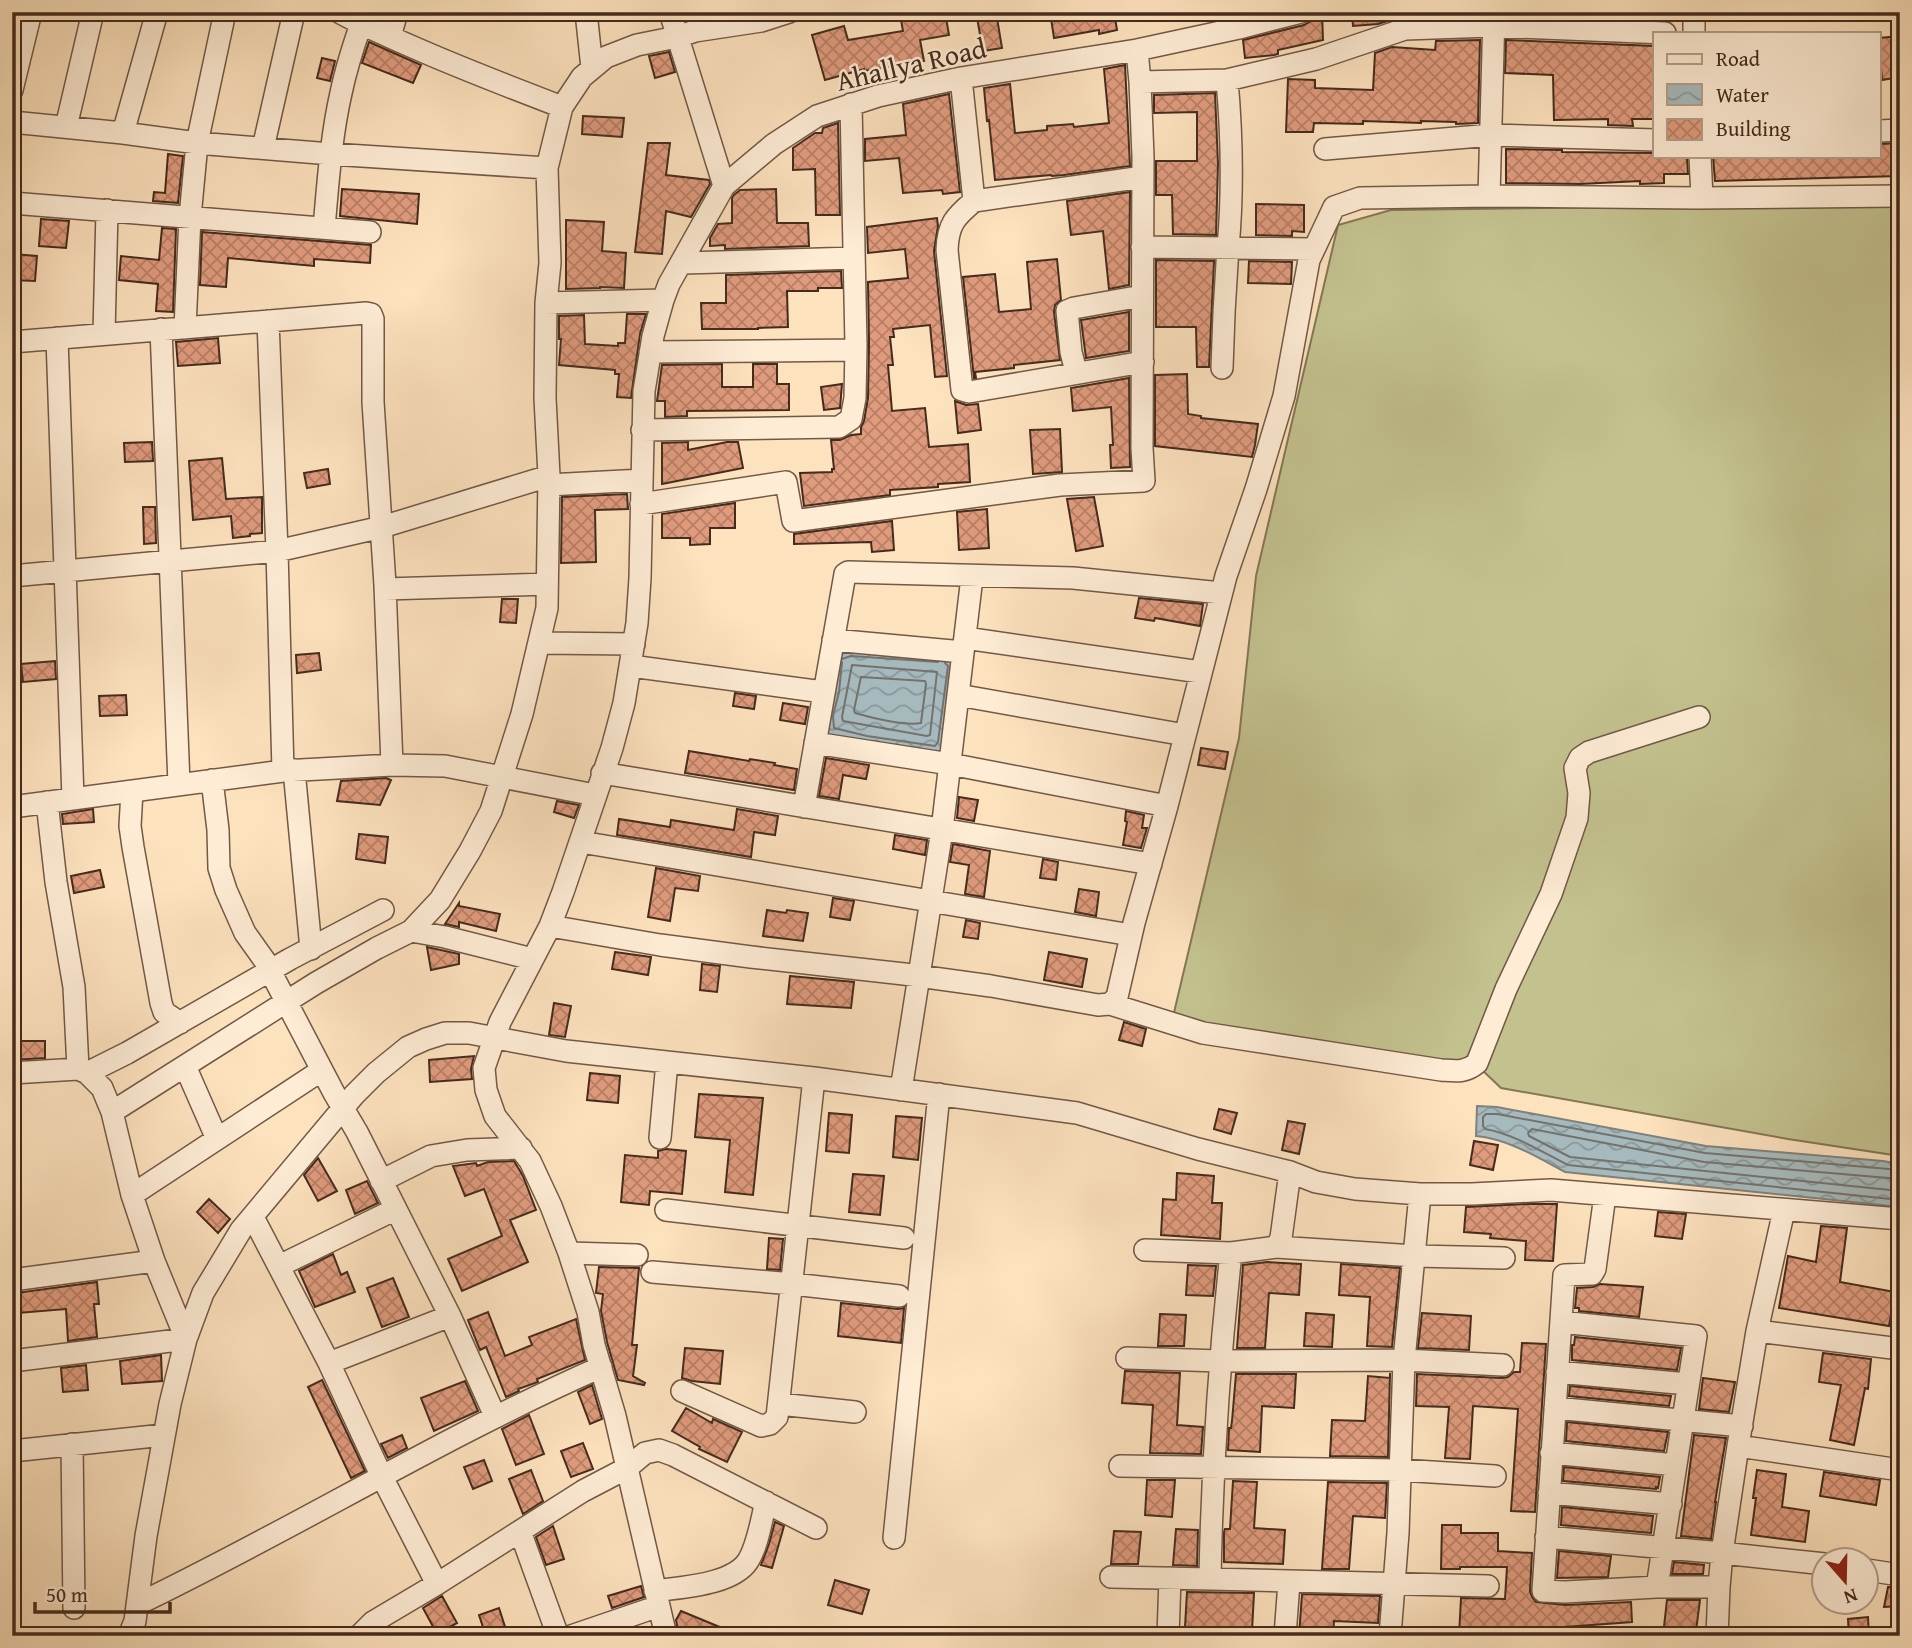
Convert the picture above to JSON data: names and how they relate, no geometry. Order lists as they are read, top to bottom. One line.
{"streets":{"street":["Ahallya Road"]},"legend":["Road","Water","Building"],"scale_bar":"50 m","north":"bottom"}
